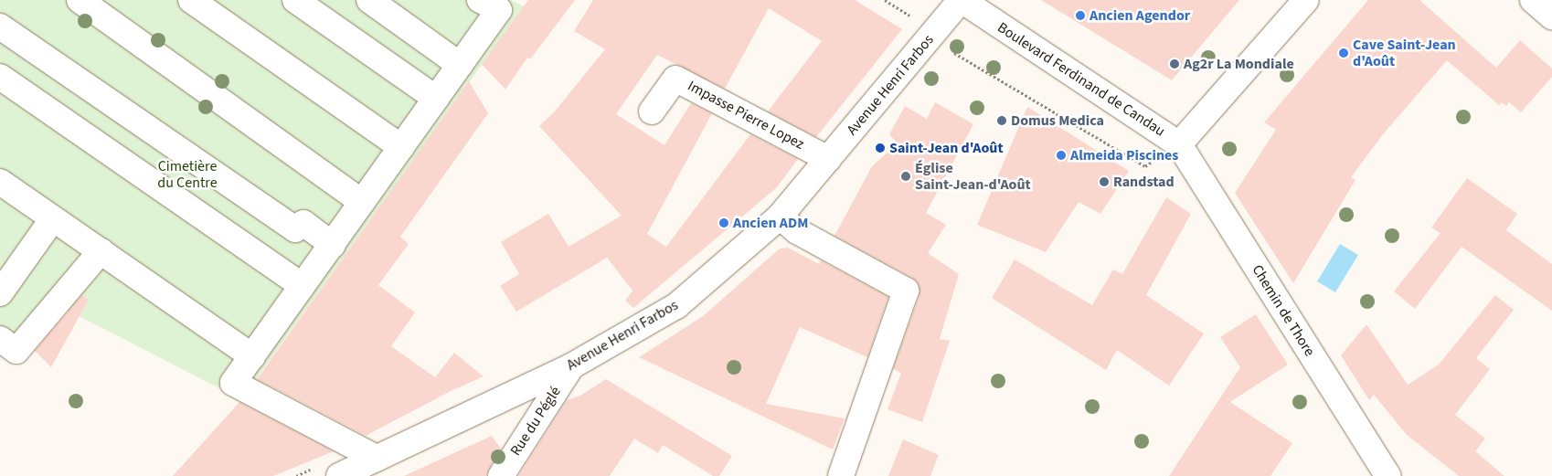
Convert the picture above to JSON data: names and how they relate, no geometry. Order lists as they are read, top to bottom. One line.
{"streets":{"street":["Boulevard Ferdinand de Candau","Avenue Henri Farbos","Impasse Pierre Lopez","Chemin de Thore","Rue du Péglé"]},"crossings":[["Boulevard Ferdinand de Candau","Avenue Henri Farbos"],["Boulevard Ferdinand de Candau","Chemin de Thore"],["Avenue Henri Farbos","Impasse Pierre Lopez"],["Avenue Henri Farbos","Rue du Péglé"]],"parks":["Cimetière du Centre"],"places":["Ancien Agendor","Cave Saint-Jean d'Août","Ag2r La Mondiale","Domus Medica","Saint-Jean d'Août","Almeida Piscines","Église Saint-Jean-d'Août","Randstad","Ancien ADM"]}
